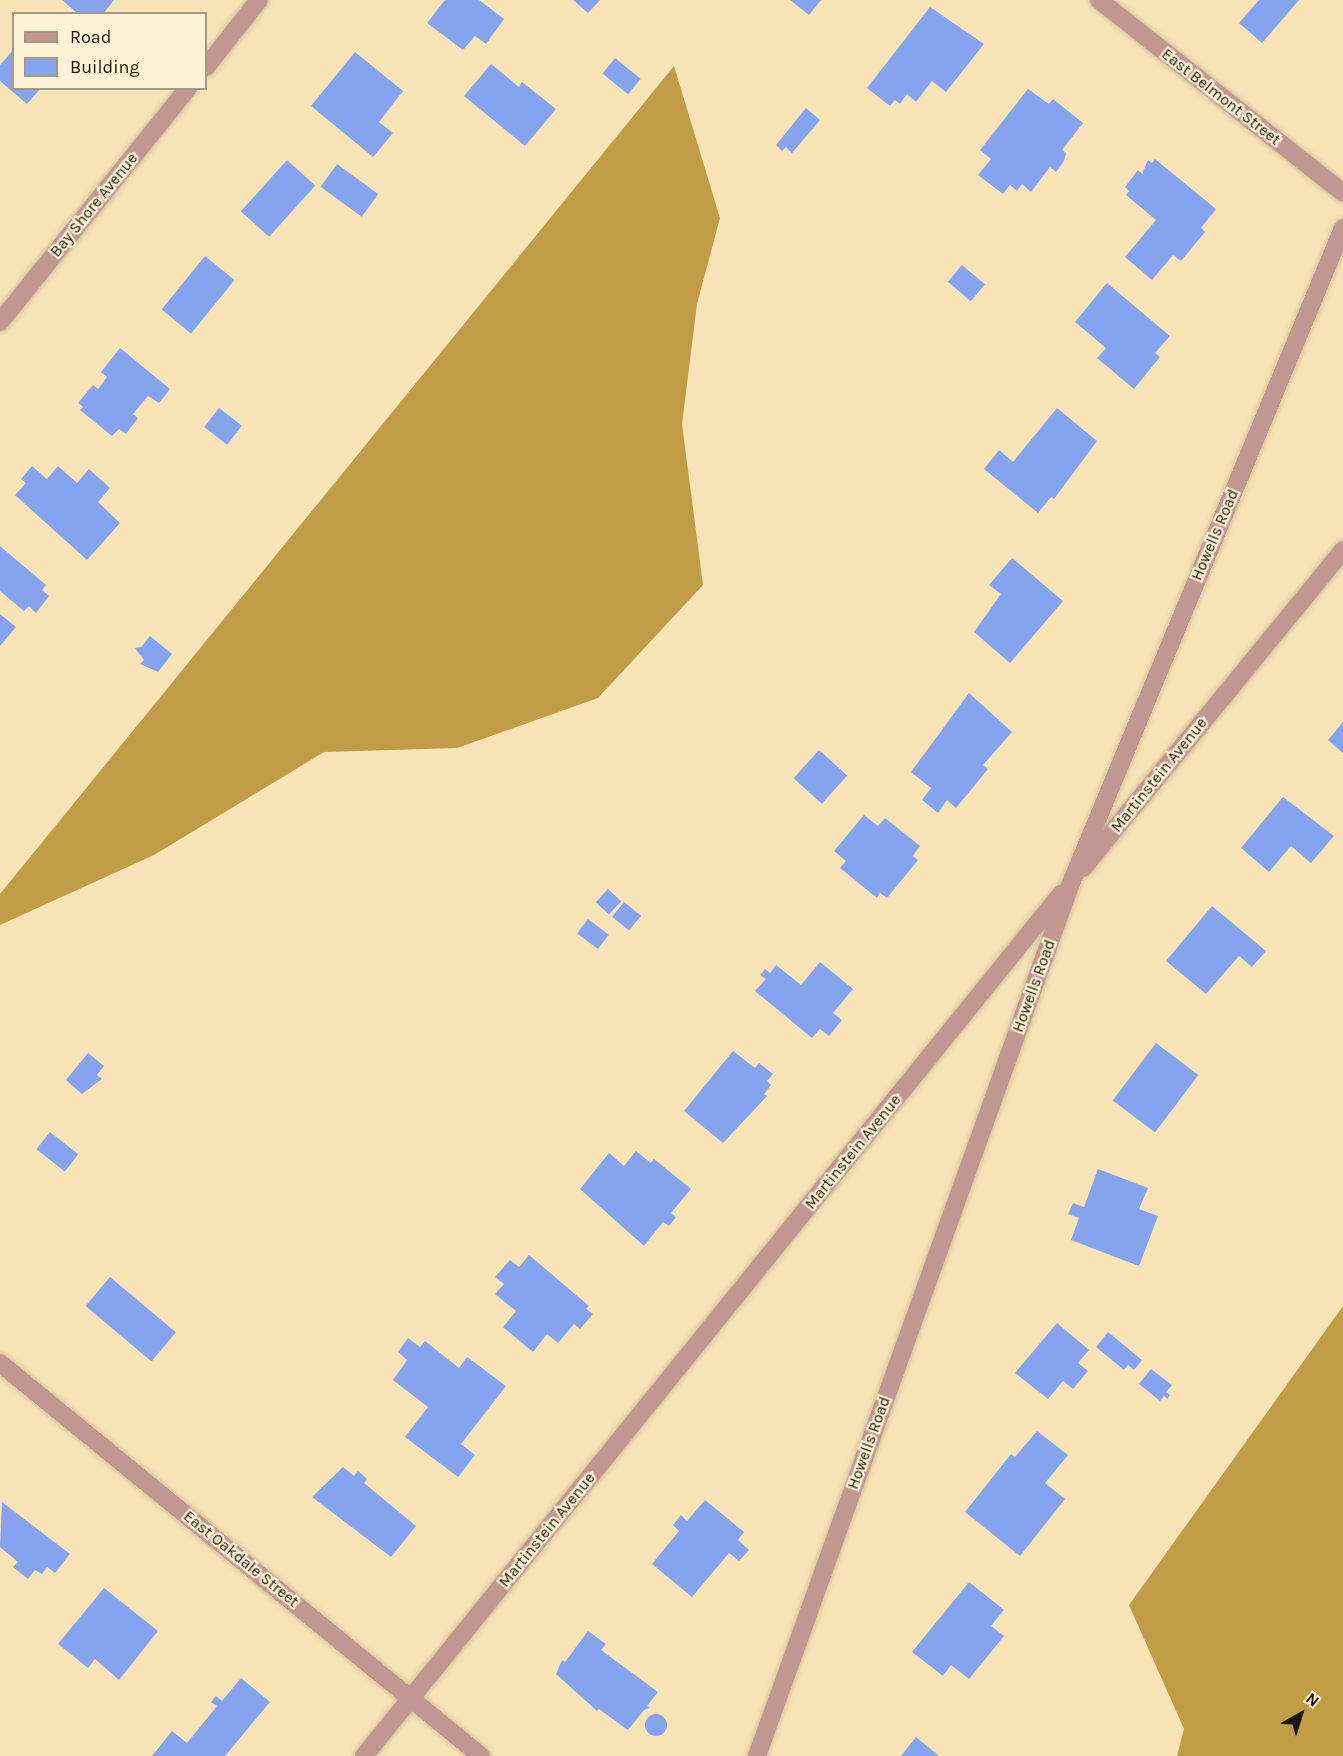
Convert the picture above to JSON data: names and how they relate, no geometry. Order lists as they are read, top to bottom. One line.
{"streets":{"street":["East Belmont Street","Bay Shore Avenue","Howells Road","Martinstein Avenue","East Oakdale Street"]},"crossings":[["Howells Road","Martinstein Avenue"],["Martinstein Avenue","East Oakdale Street"]],"legend":["Road","Building"],"north":"top right"}
